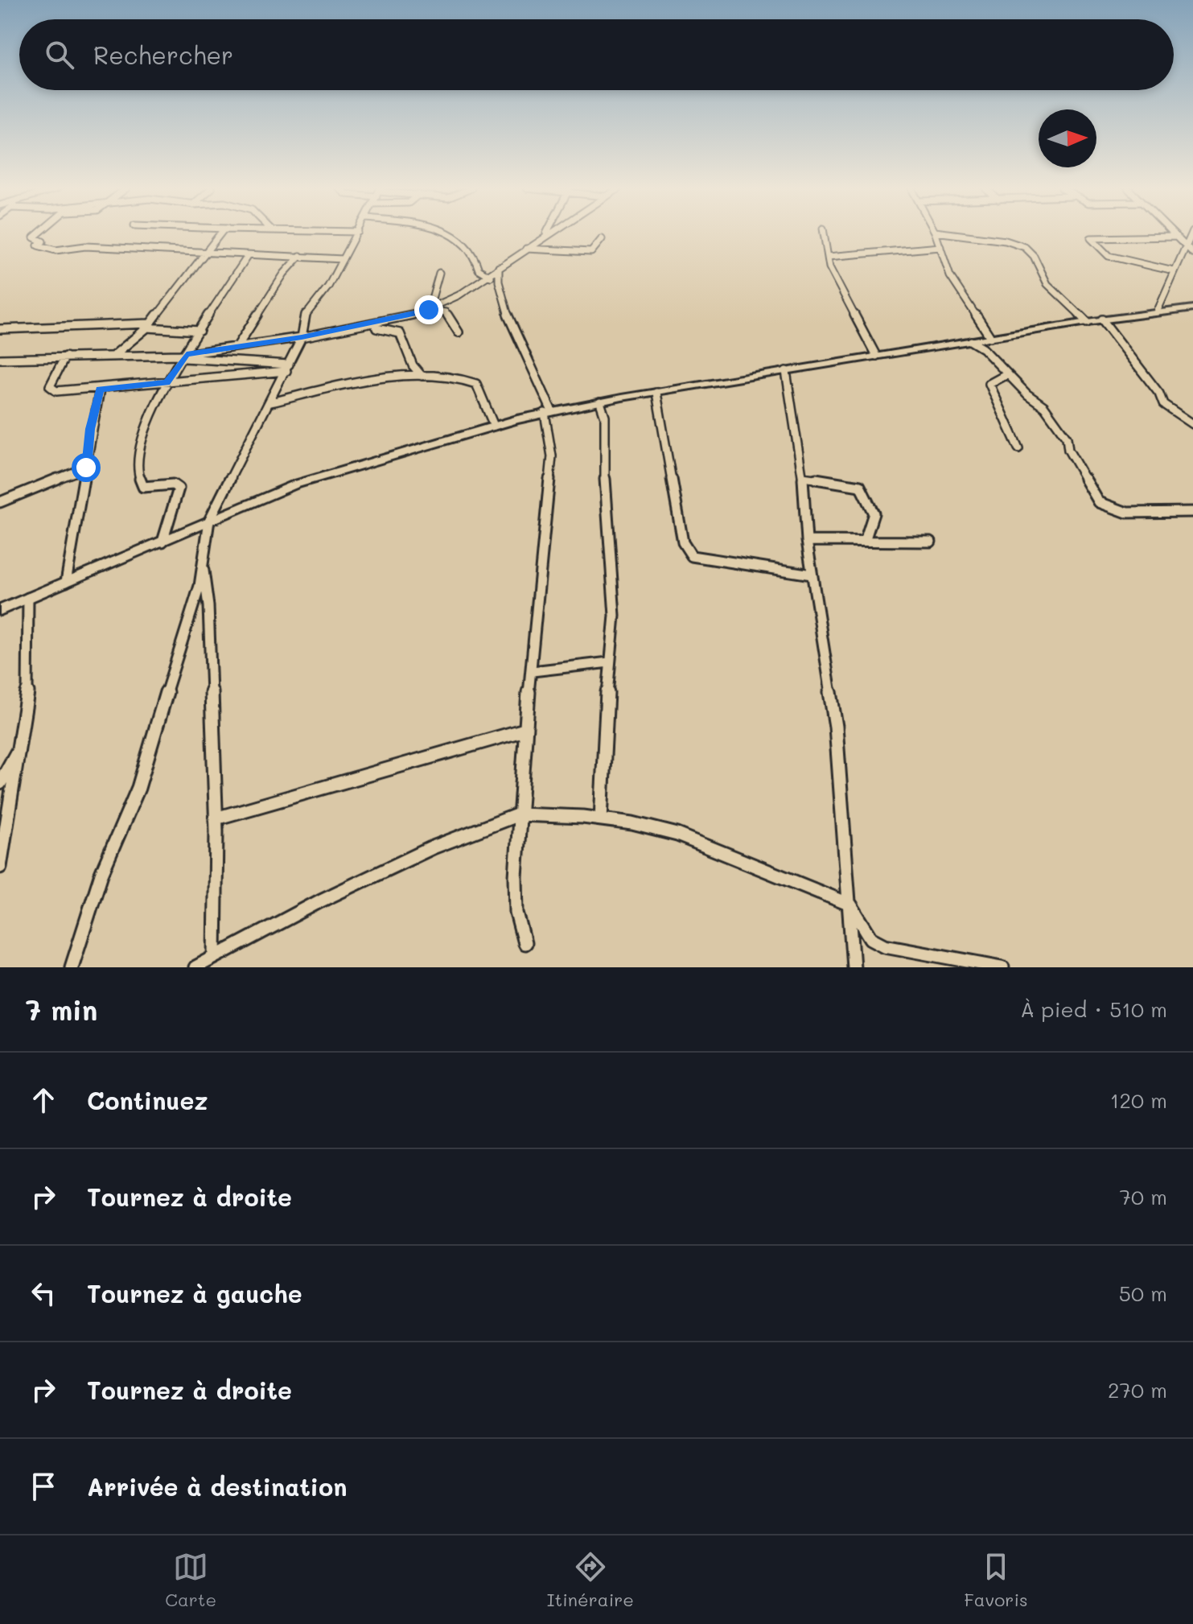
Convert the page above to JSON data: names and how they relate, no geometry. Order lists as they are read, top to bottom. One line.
{"north":"right","page":{"search":"Rechercher","heading":["7 min","À pied · 510 m"],"list":[["Continuez","120 m"],["Tournez à droite","70 m"],["Tournez à gauche","50 m"],["Tournez à droite","270 m"],"Arrivée à destination"],"nav":["Carte","Itinéraire","Favoris"]}}
